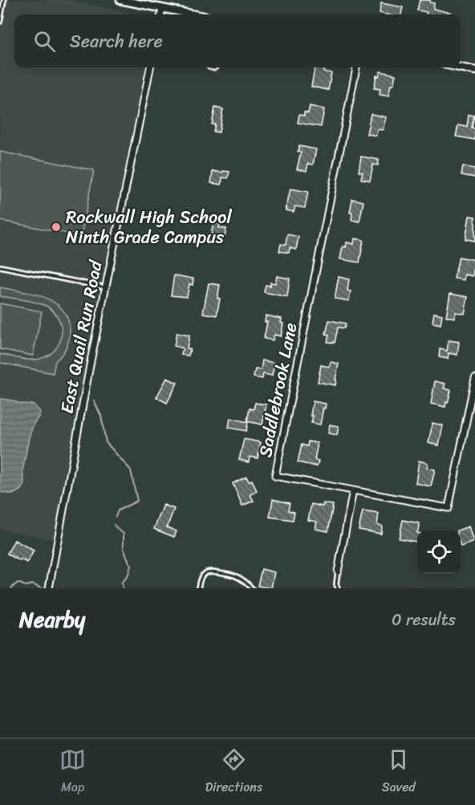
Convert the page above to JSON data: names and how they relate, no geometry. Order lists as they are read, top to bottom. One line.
{"streets":{"street":["East Quail Run Road","Saddlebrook Lane"]},"places":["Rockwall High School Ninth Grade Campus"],"page":{"search":"Search here","heading":["Nearby","0 results"],"nav":["Map","Directions","Saved"]}}
